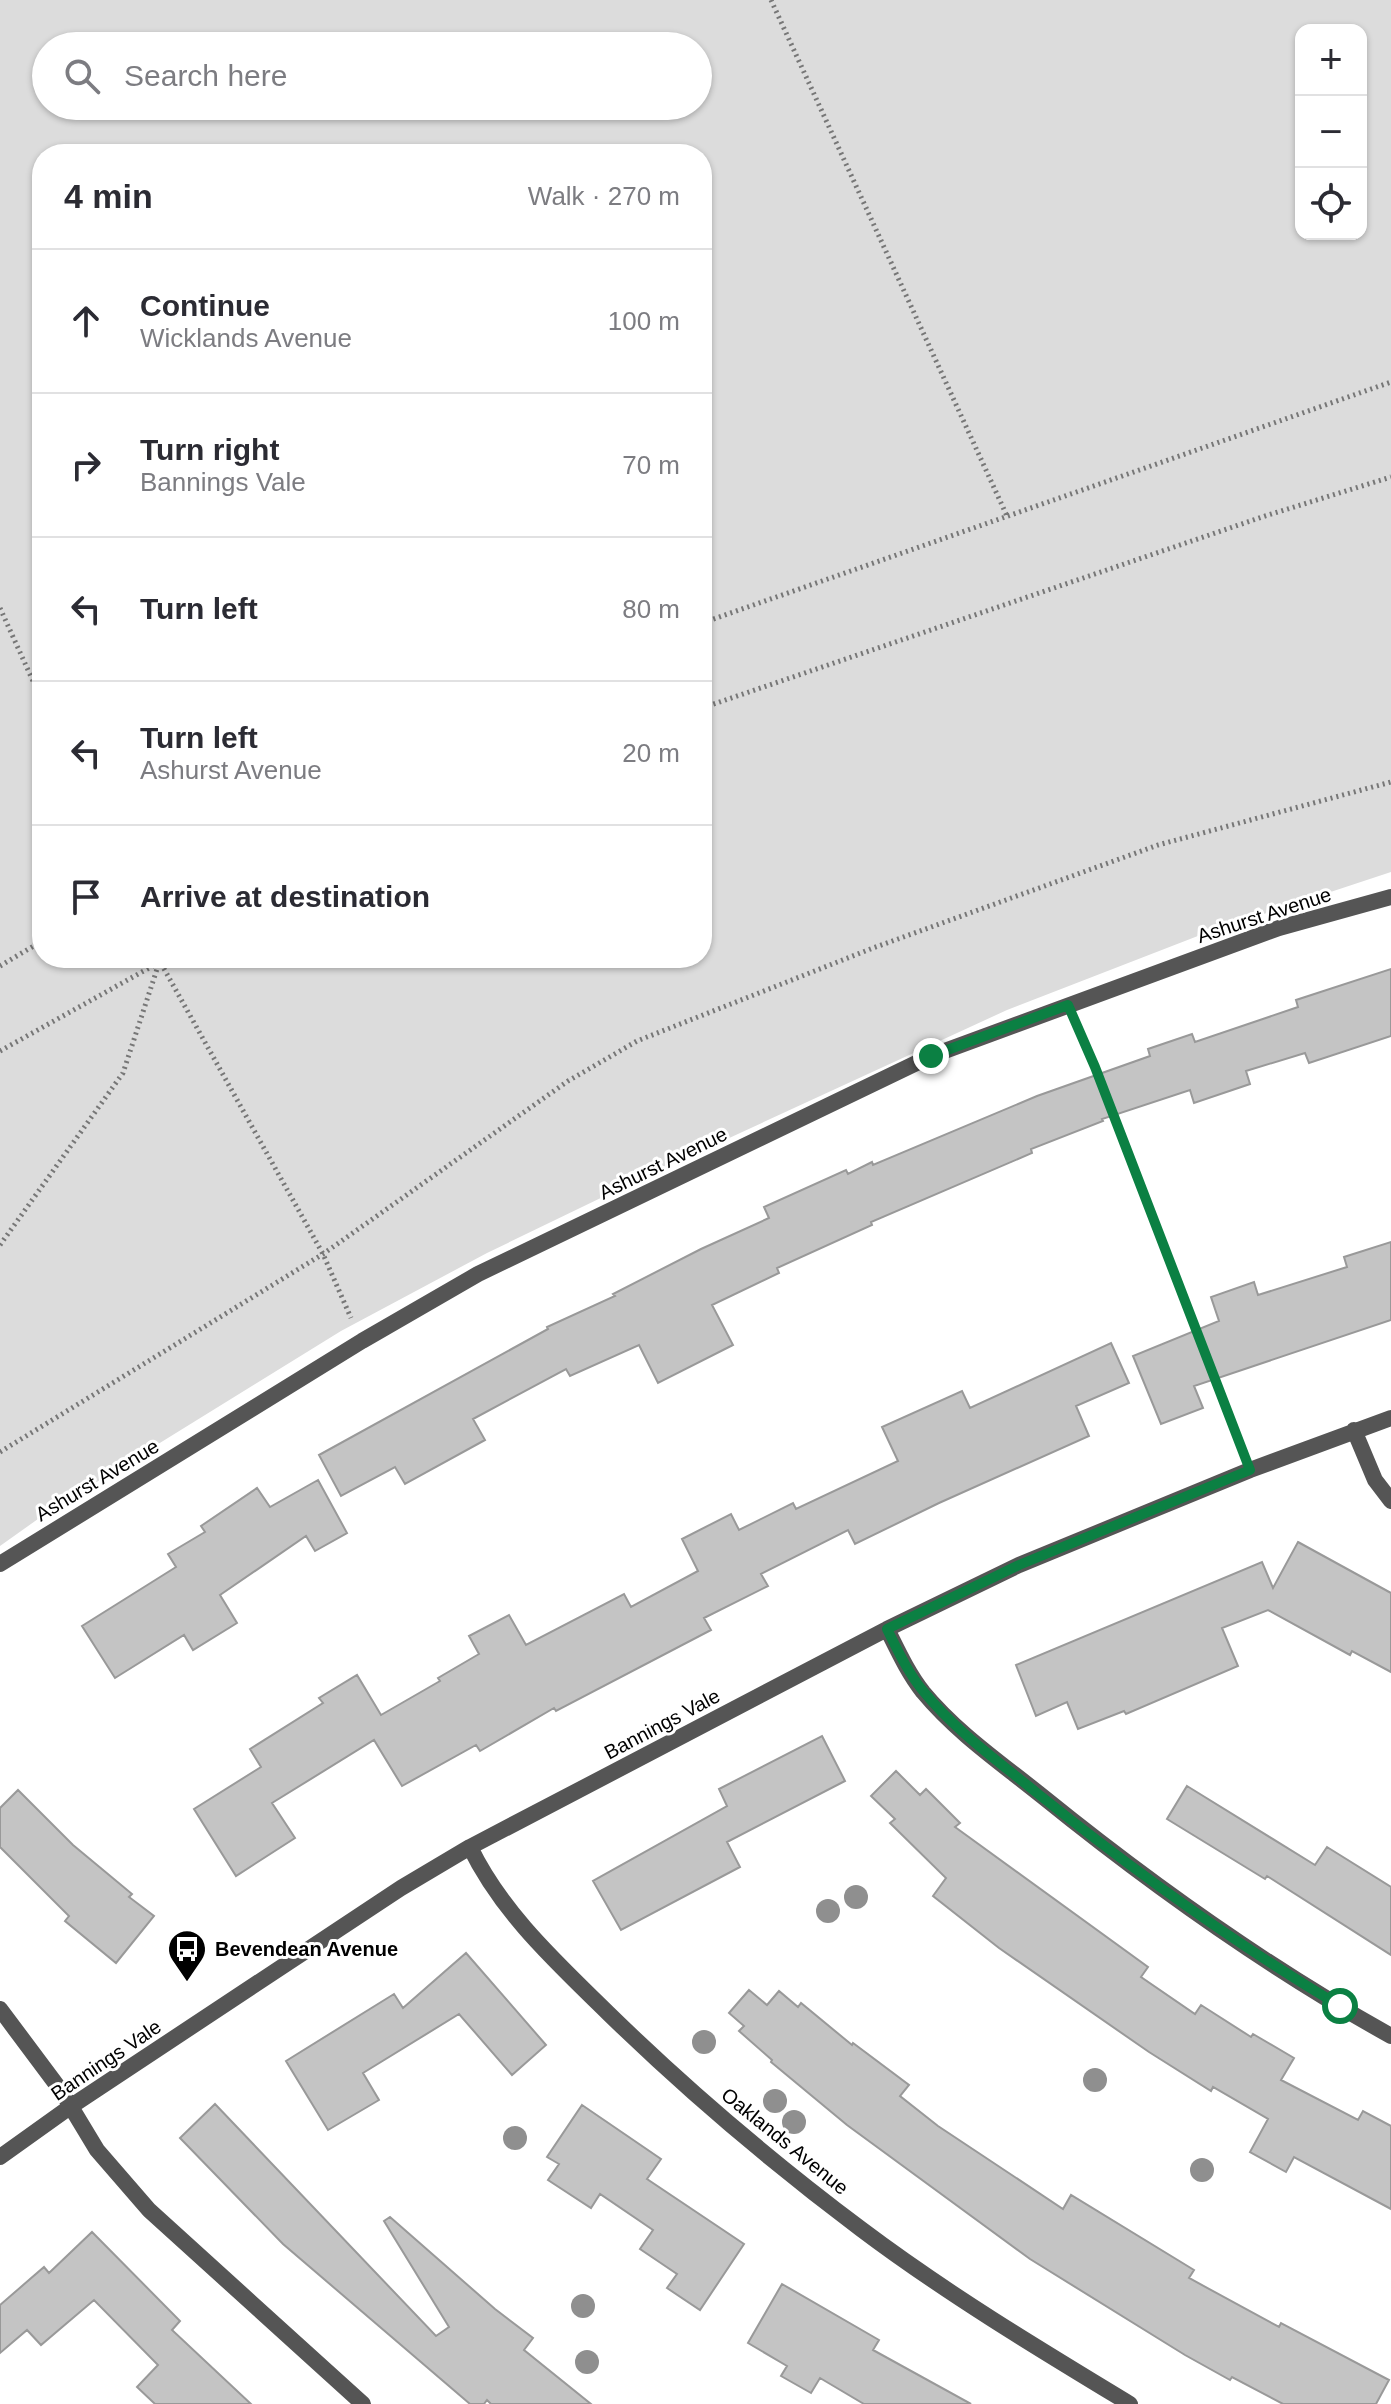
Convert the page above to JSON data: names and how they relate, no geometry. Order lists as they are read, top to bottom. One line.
{"streets":{"street":["Ashurst Avenue","Bannings Vale","Oaklands Avenue"]},"crossings":[["Bannings Vale","Oaklands Avenue"]],"places":{"bus stop":["Bevendean Avenue"]},"page":{"map_buttons":["+","−"],"search":"Search here","heading":["4 min","Walk · 270 m"],"list":[["Continue","Wicklands Avenue","100 m"],["Turn right","Bannings Vale","70 m"],["Turn left","80 m"],["Turn left","Ashurst Avenue","20 m"],"Arrive at destination"]}}
